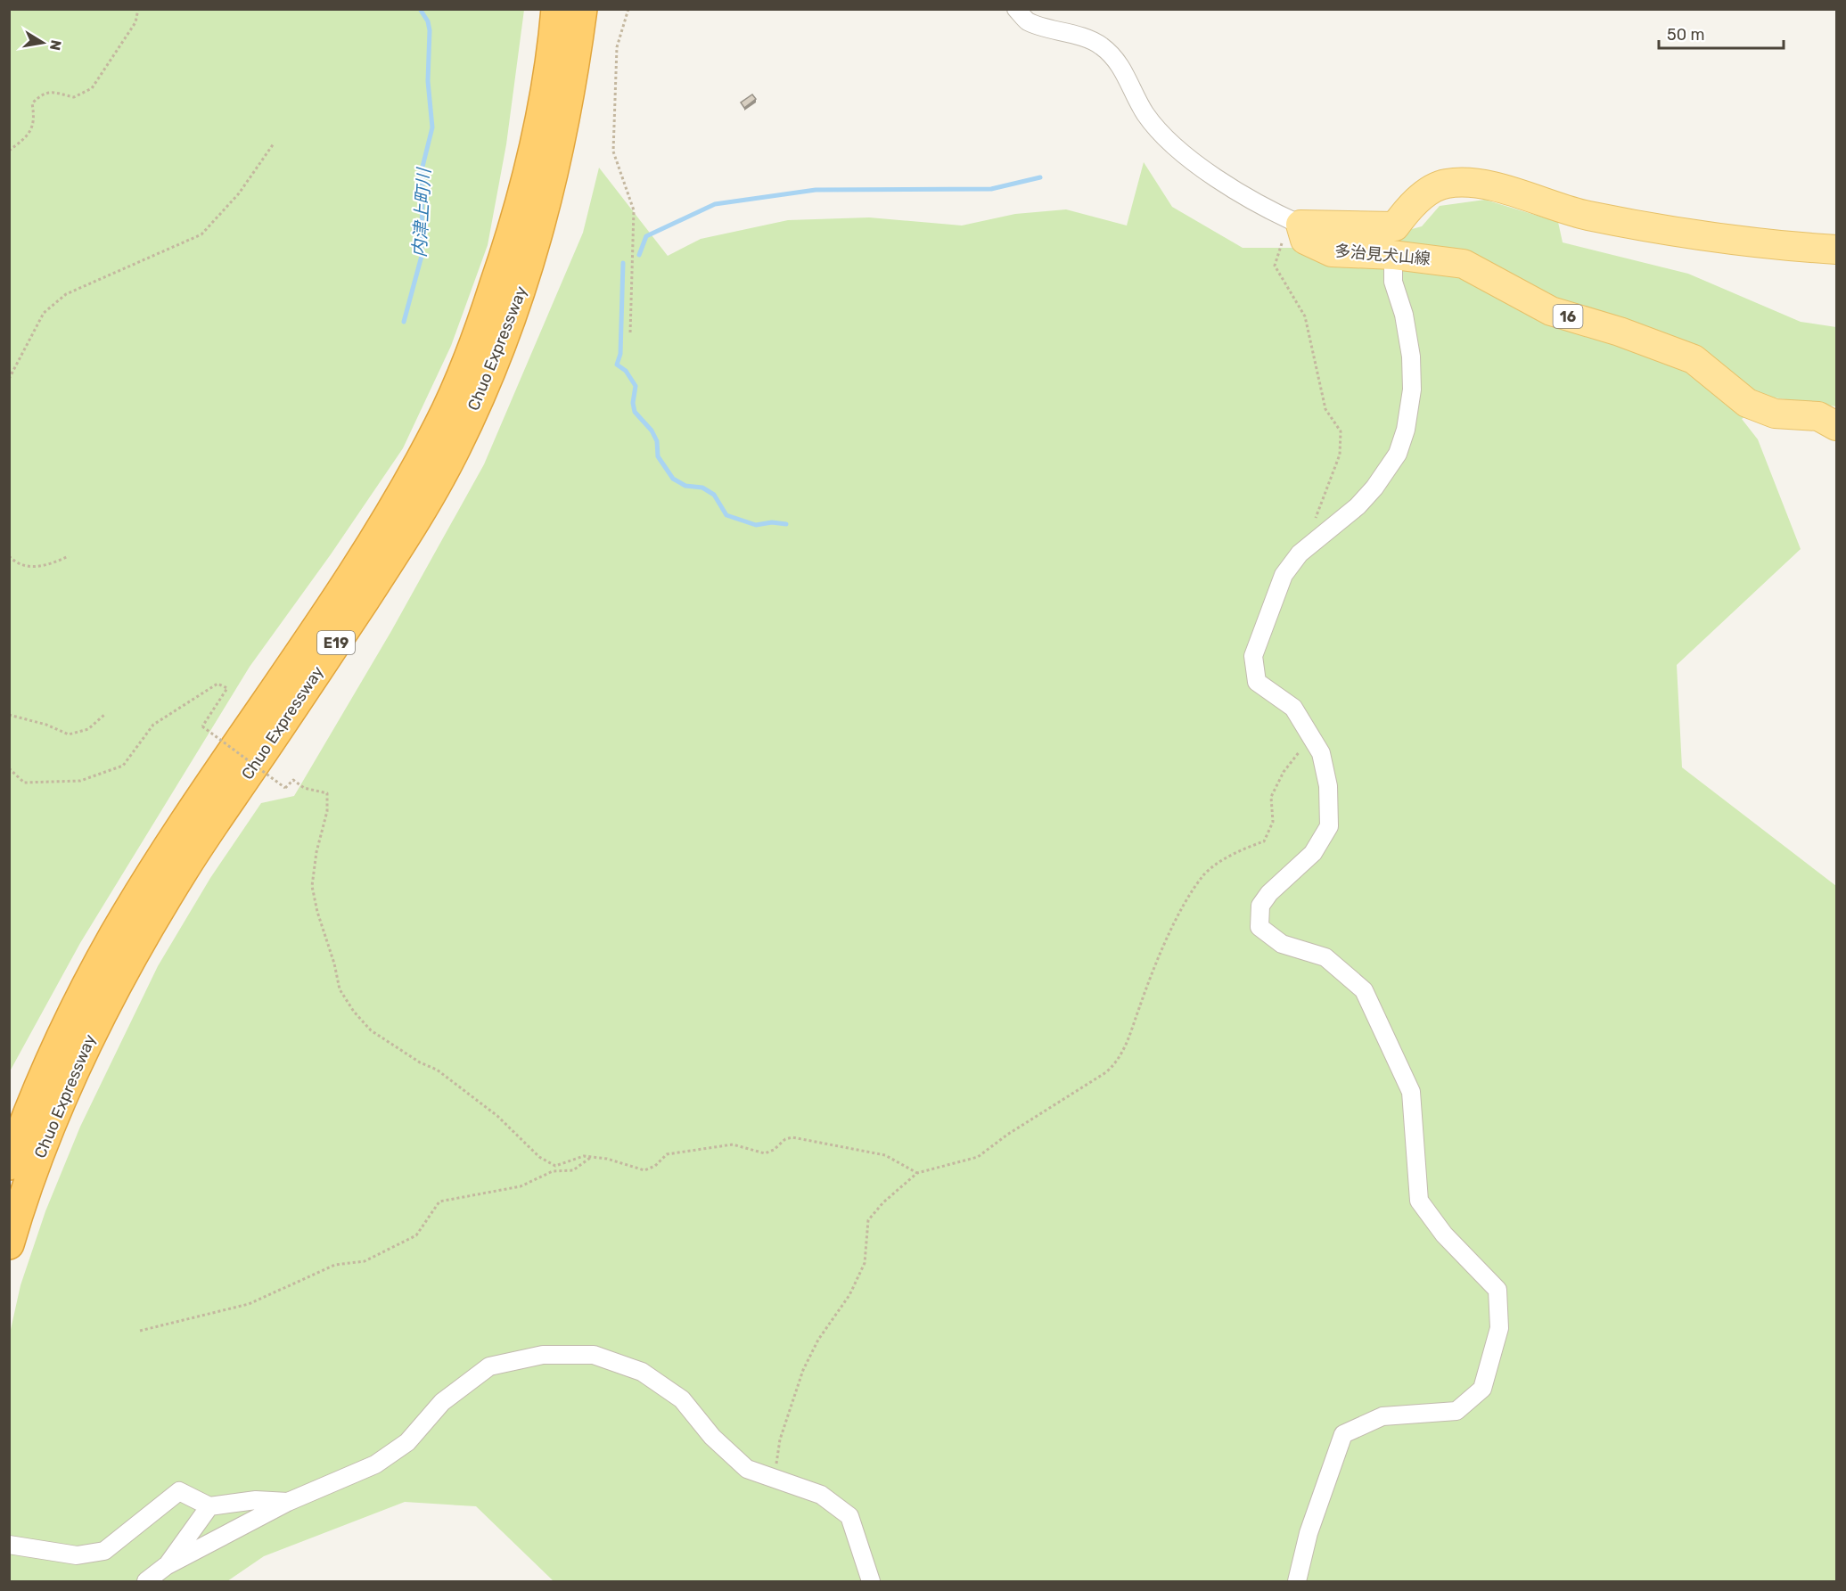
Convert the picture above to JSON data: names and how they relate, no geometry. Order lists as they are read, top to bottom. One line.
{"streets":{"highway":["Chuo Expressway","E19"],"main road":["多治見犬山線","16"]},"water":["内津上町川"],"scale_bar":"50 m","north":"right"}
